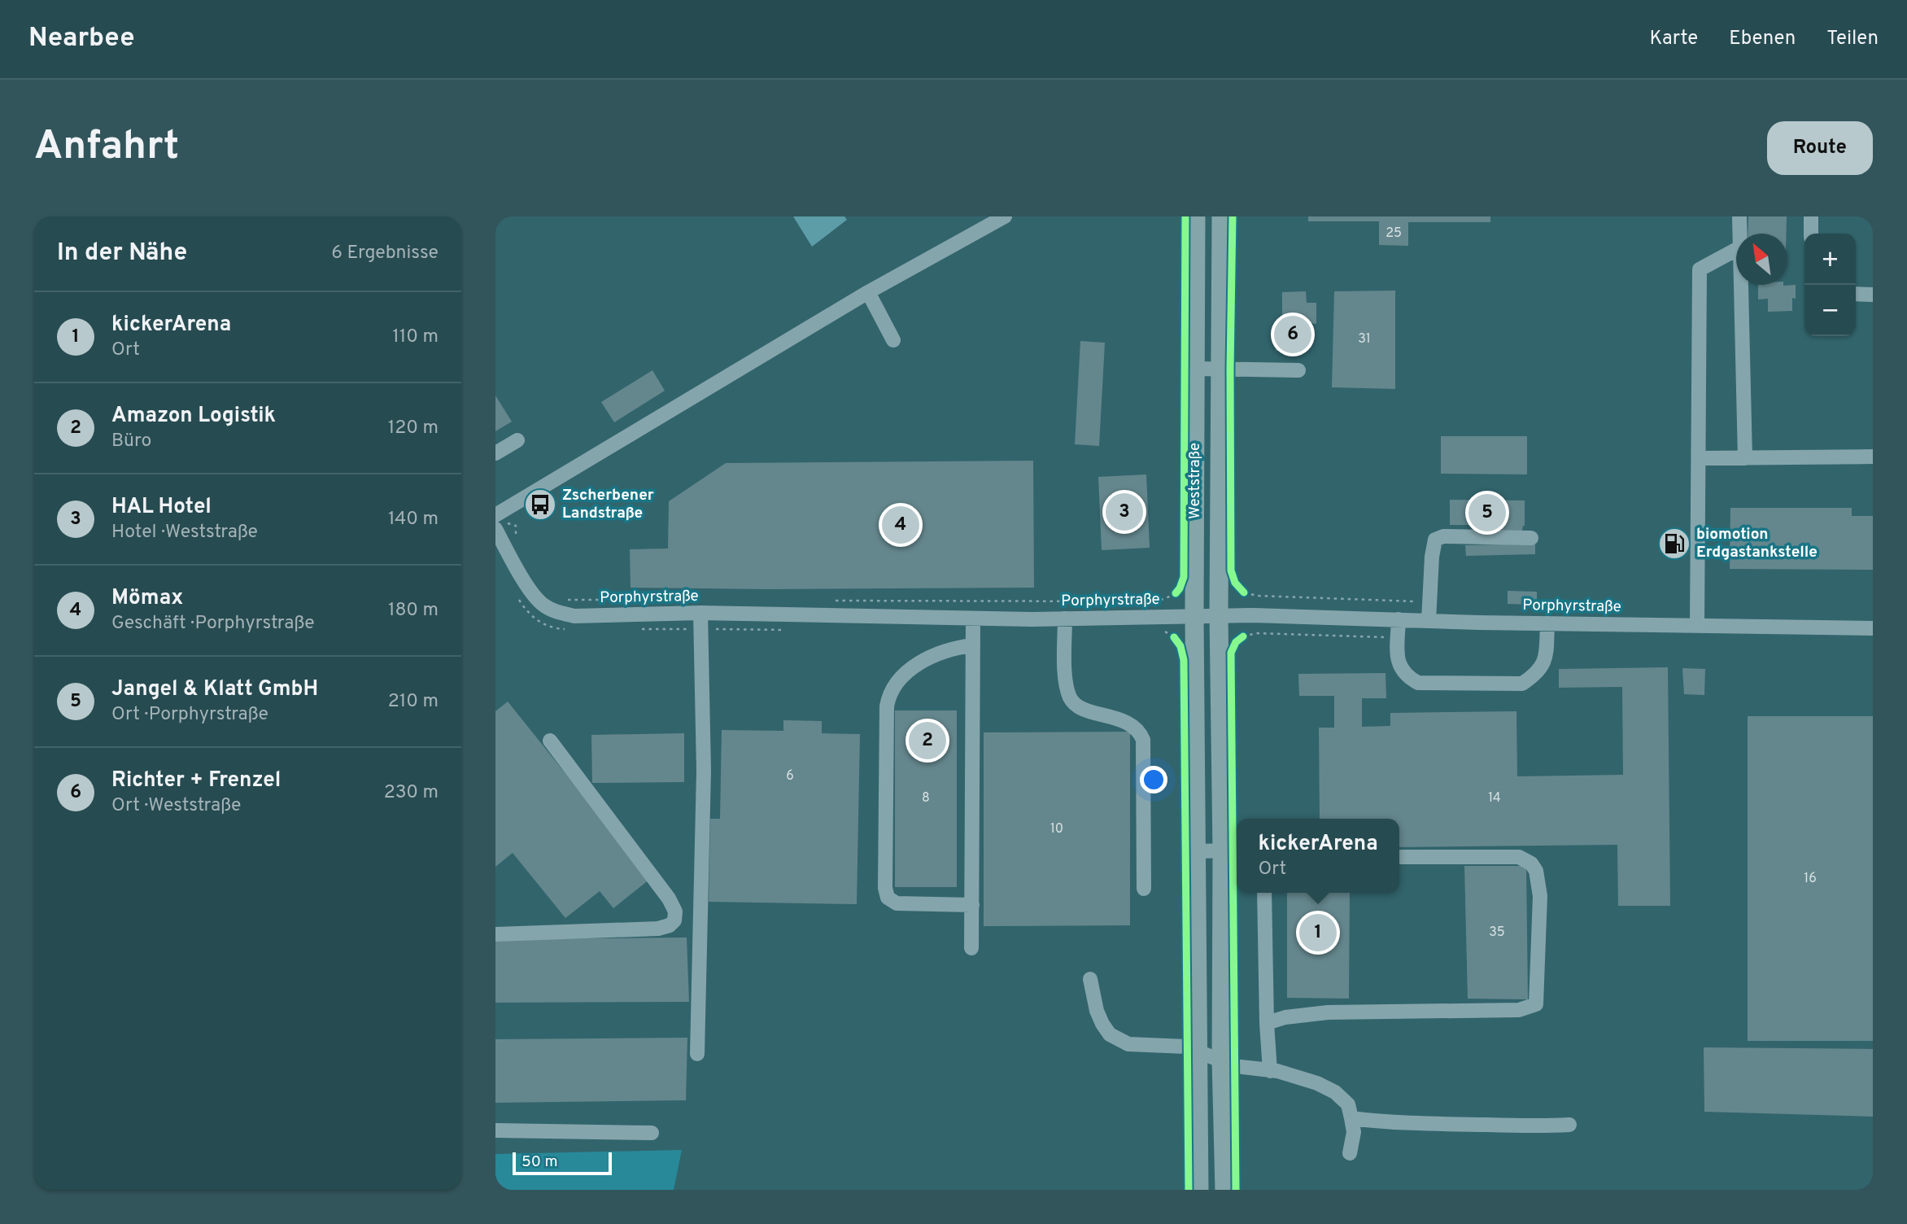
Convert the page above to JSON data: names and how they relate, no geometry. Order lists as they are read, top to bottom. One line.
{"streets":{"main road":["Weststraße"],"street":["Porphyrstraße"]},"crossings":[["Weststraße","Porphyrstraße"]],"places":{"bus stop":["Zscherbener Landstraße"],"fuel station":["biomotion Erdgastankstelle"]},"house_numbers":["25","31","6","8","14","10","16","35"],"scale_bar":"50 m","north":"top left","page":{"header":"Nearbee","nav":["Karte","Ebenen","Teilen"],"buttons":"Route","title":"Anfahrt","heading":["In der Nähe","6 Ergebnisse"],"map_buttons":["+","−"],"list":[{"mark":"1","name":"kickerArena","note":"Ort","value":"110 m"},{"mark":"2","name":"Amazon Logistik","note":"Büro","value":"120 m"},{"mark":"3","name":"HAL Hotel","note":"Hotel · Weststraße","value":"140 m"},{"mark":"4","name":"Mömax","note":"Geschäft · Porphyrstraße","value":"180 m"},{"mark":"5","name":"Jangel & Klatt GmbH","note":"Ort · Porphyrstraße","value":"210 m"},{"mark":"6","name":"Richter + Frenzel","note":"Ort · Weststraße","value":"230 m"}],"pins":["6","3","5","4","2","1"],"popup":["kickerArena","Ort"],"scale":"50 m"}}
